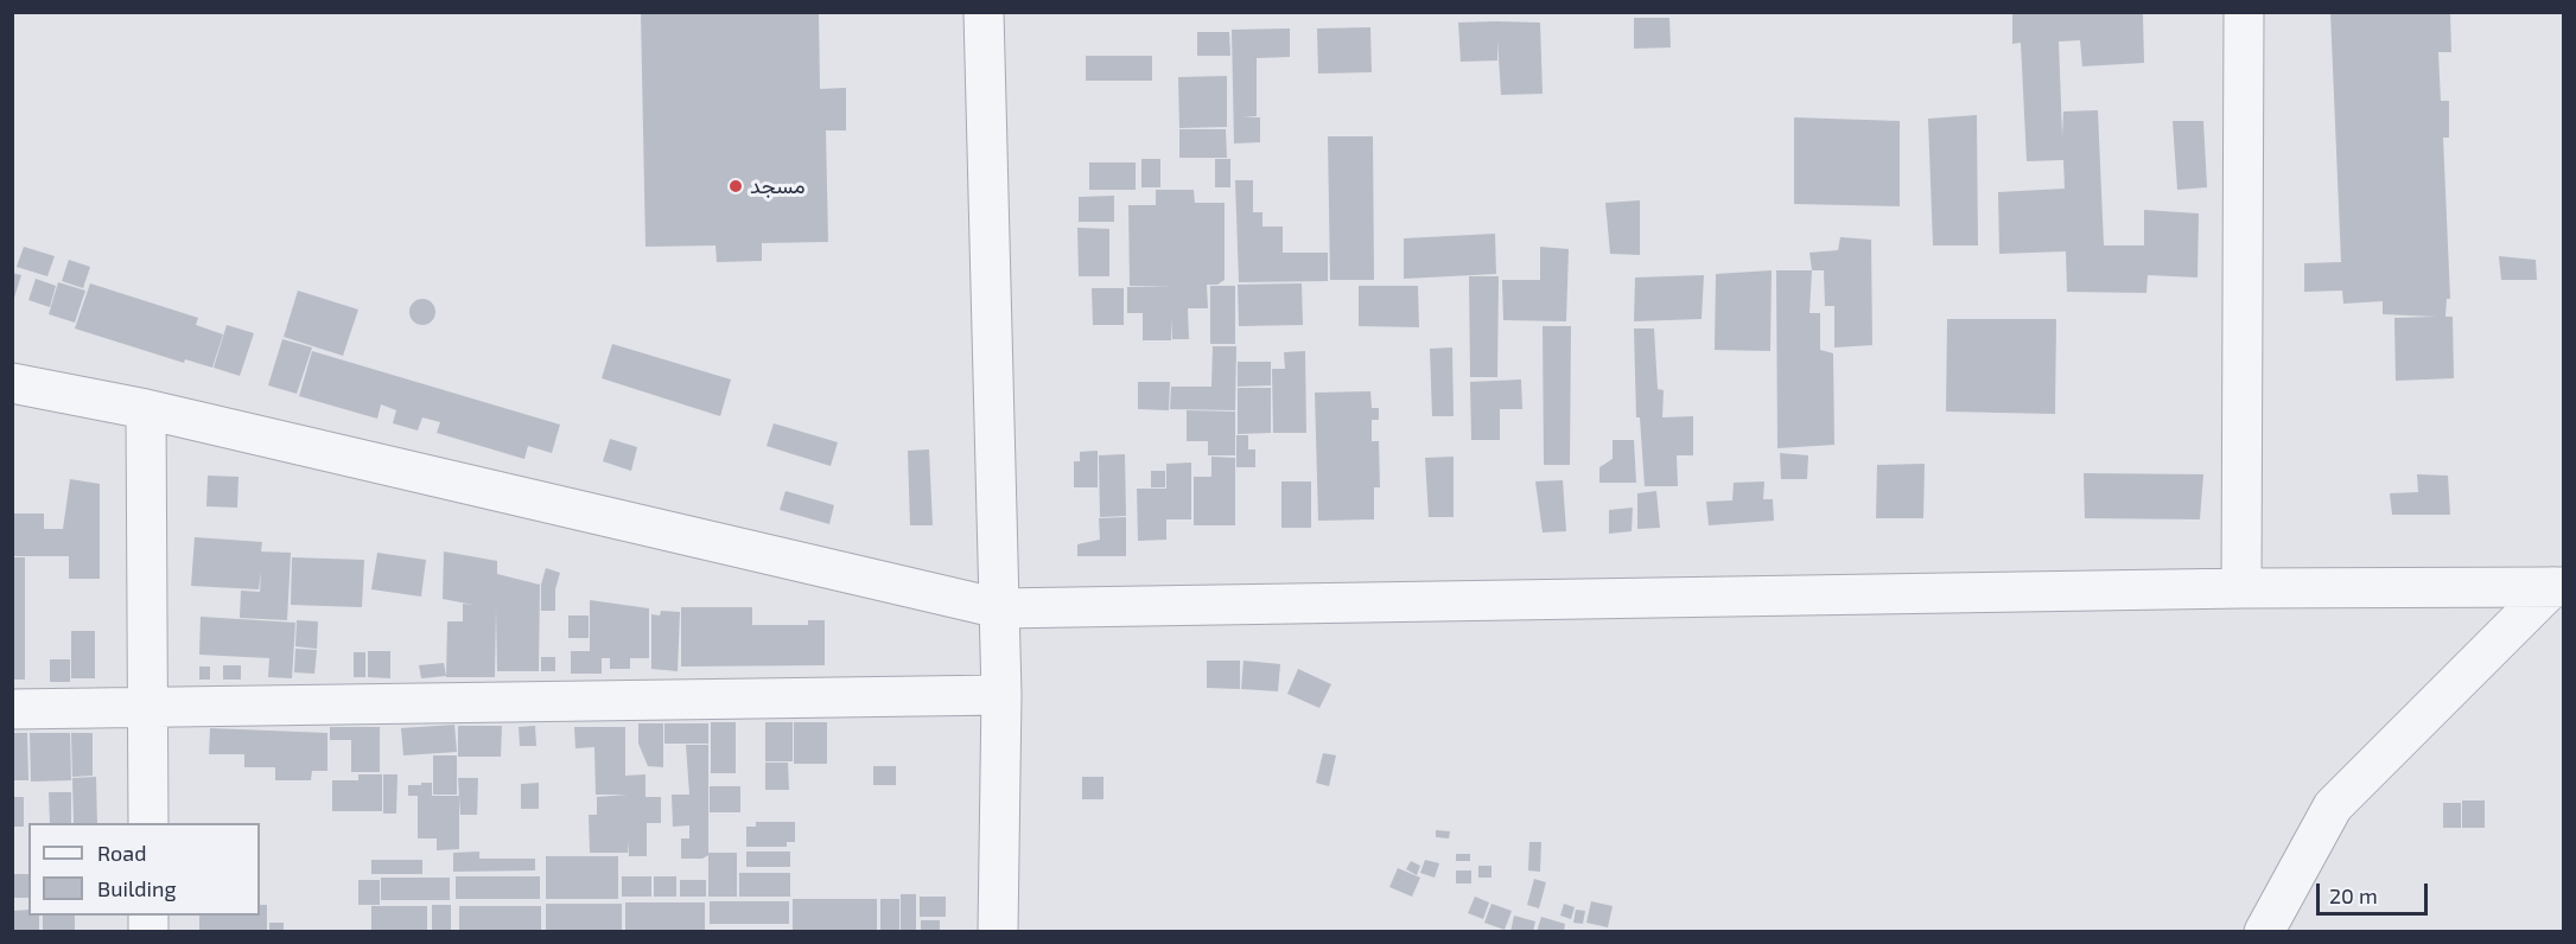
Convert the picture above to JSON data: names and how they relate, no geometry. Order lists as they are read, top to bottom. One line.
{"places":["مسجد"],"legend":["Road","Building"],"scale_bar":"20 m"}
